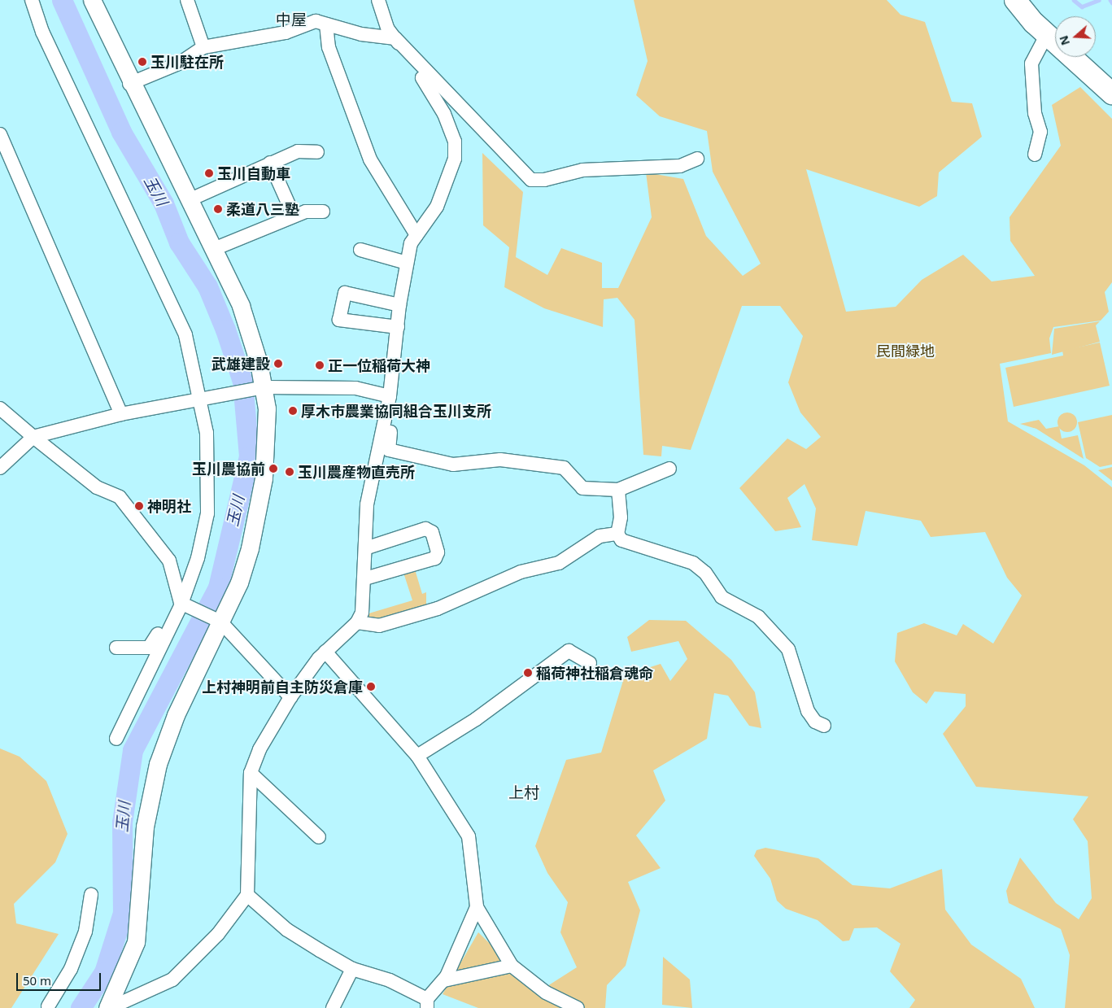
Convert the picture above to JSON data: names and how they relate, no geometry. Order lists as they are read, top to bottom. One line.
{"districts":["中屋","上村"],"water":["玉川"],"parks":["民間緑地"],"places":["玉川駐在所","玉川自動車","柔道八三塾","武雄建設","正一位稲荷大神","厚木市農業協同組合玉川支所","玉川農協前","玉川農産物直売所","神明社","稲荷神社稲倉魂命","上村神明前自主防災倉庫"],"scale_bar":"50 m","north":"left"}
